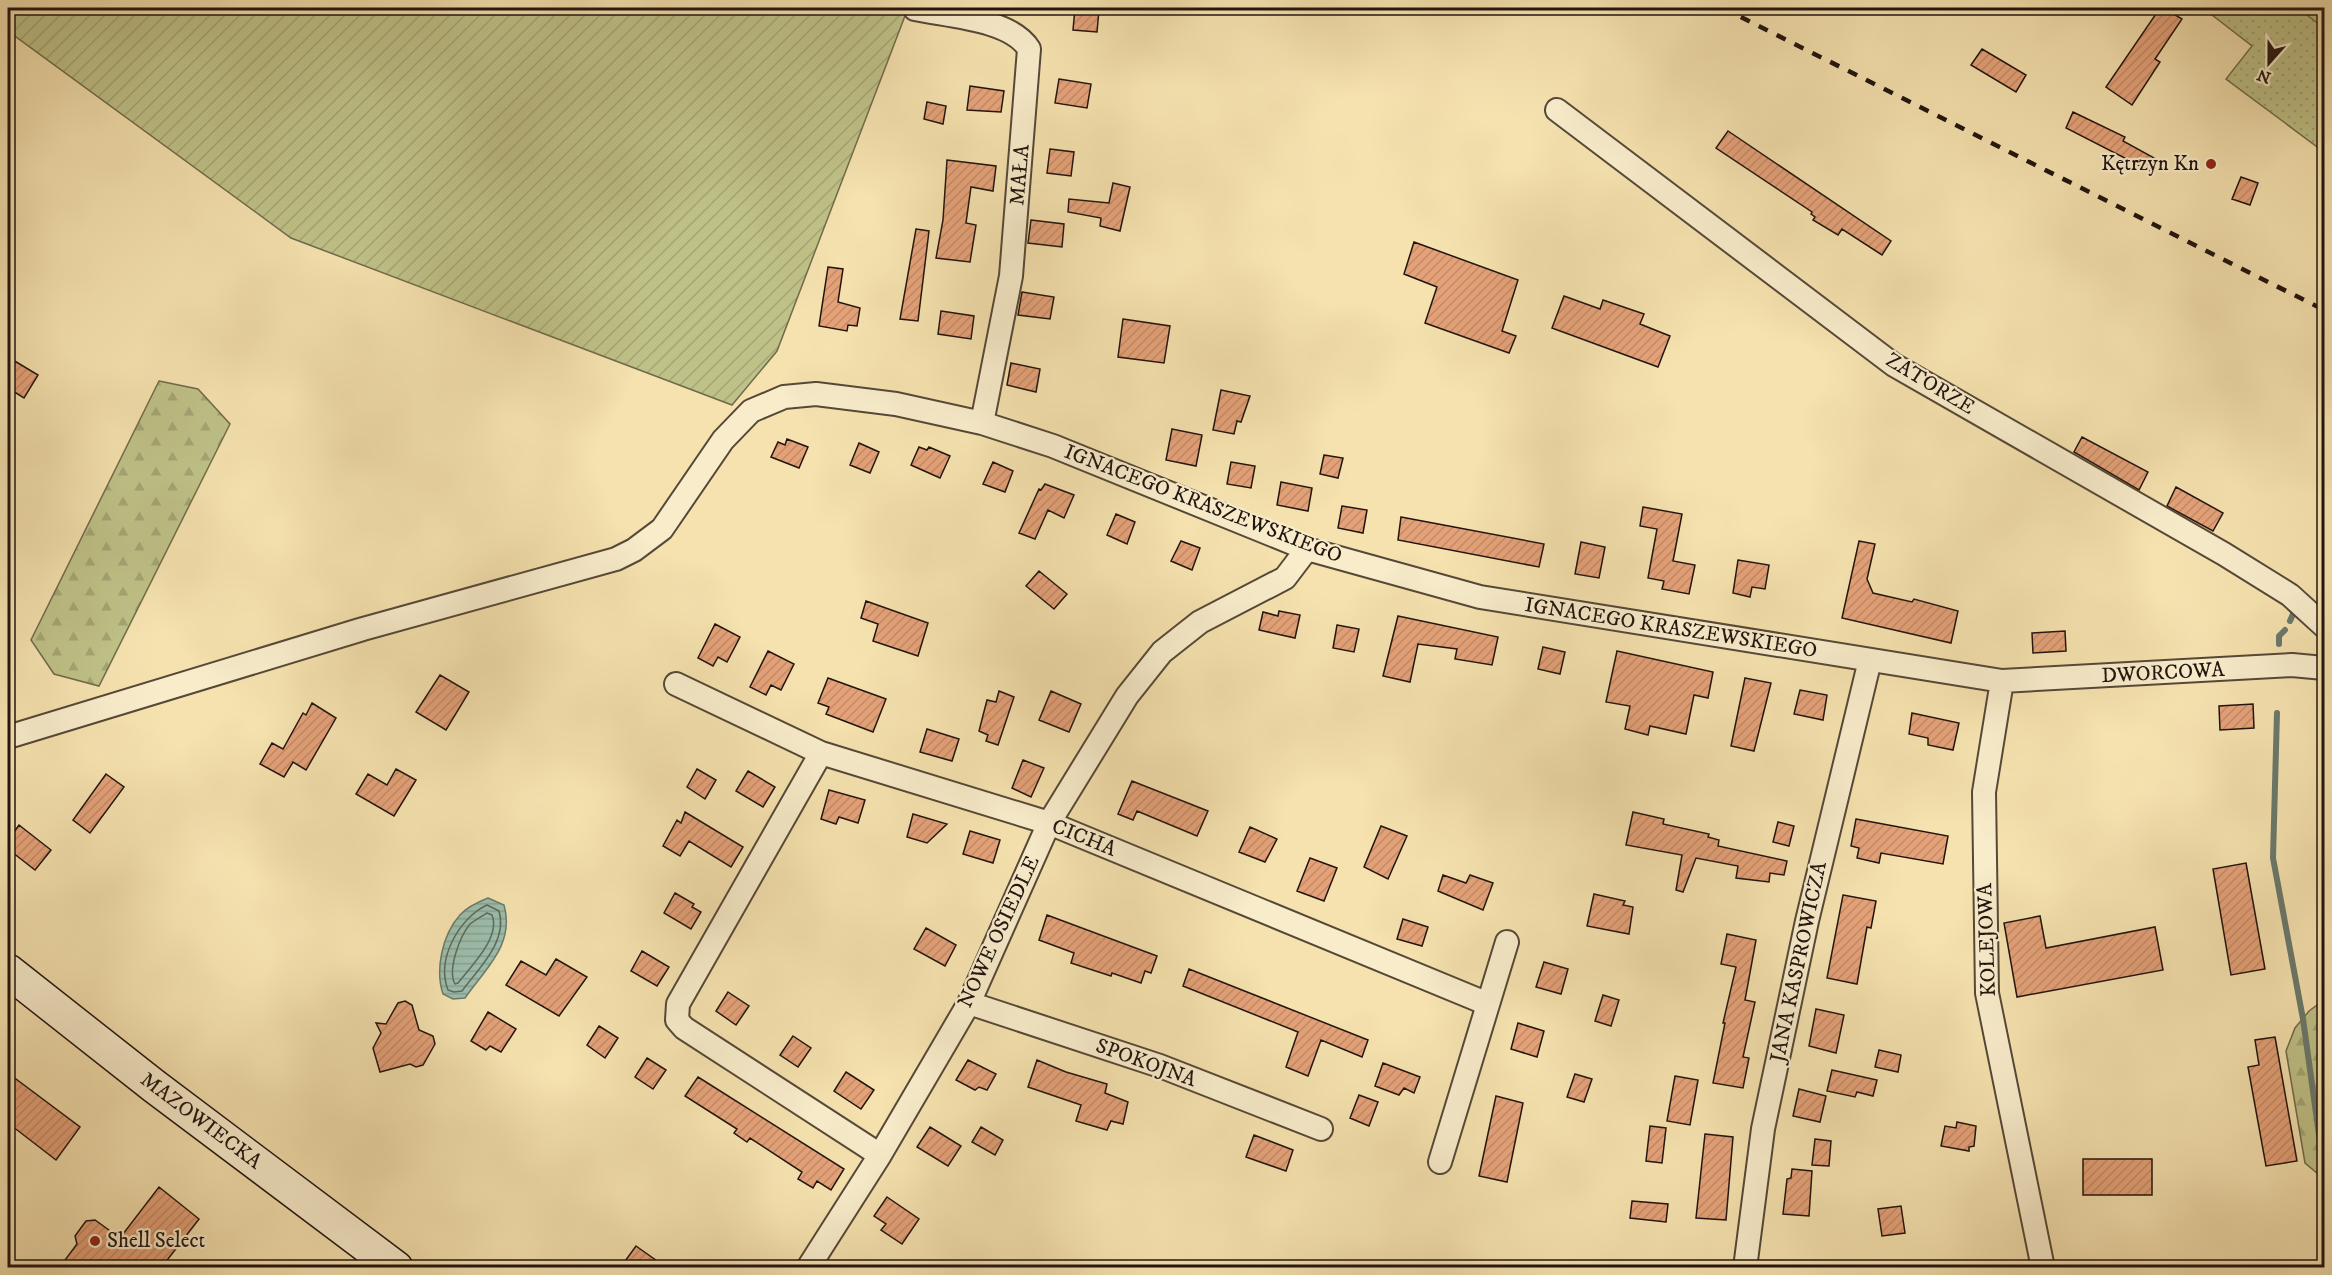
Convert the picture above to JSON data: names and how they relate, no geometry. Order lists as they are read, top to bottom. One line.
{"streets":{"main road":["MAZOWIECKA"],"street":["MAŁA","ZATORZE","IGNACEGO KRASZEWSKIEGO","DWORCOWA","CICHA","NOWE OSIEDLE","KOLEJOWA","JANA KASPROWICZA","SPOKOJNA"]},"crossings":[["MAŁA","IGNACEGO KRASZEWSKIEGO"],["IGNACEGO KRASZEWSKIEGO","DWORCOWA"],["IGNACEGO KRASZEWSKIEGO","NOWE OSIEDLE"],["IGNACEGO KRASZEWSKIEGO","KOLEJOWA"],["IGNACEGO KRASZEWSKIEGO","JANA KASPROWICZA"],["DWORCOWA","KOLEJOWA"],["CICHA","NOWE OSIEDLE"],["NOWE OSIEDLE","SPOKOJNA"]],"places":["Kętrzyn Kn","Shell Select"],"north":"bottom"}
